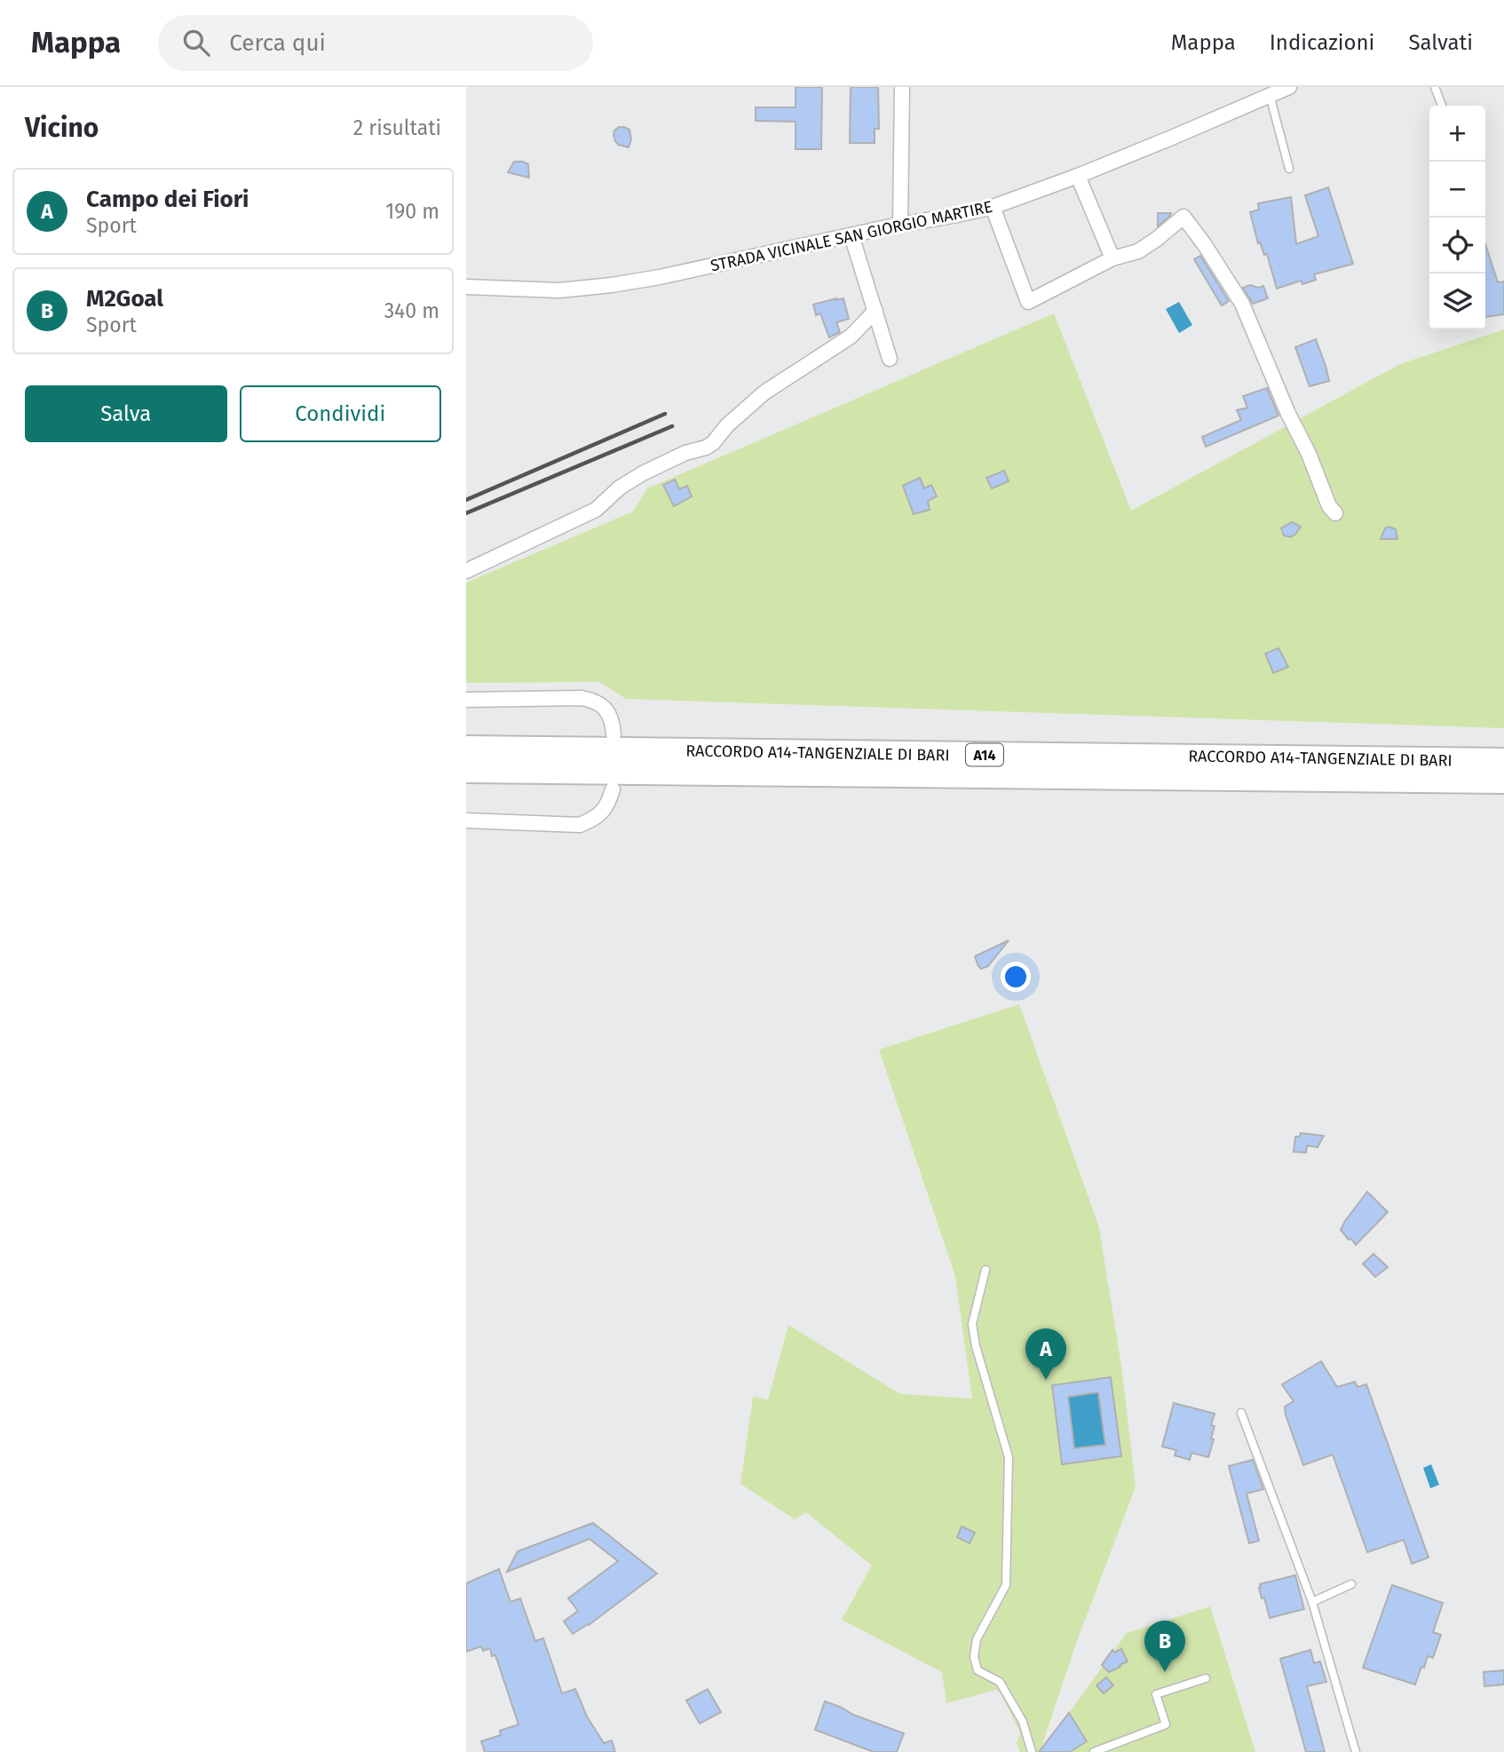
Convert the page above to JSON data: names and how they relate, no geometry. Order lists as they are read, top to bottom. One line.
{"streets":{"highway":["RACCORDO A14-TANGENZIALE DI BARI","A14"],"street":["STRADA VICINALE SAN GIORGIO MARTIRE"]},"page":{"header":"Mappa","search":"Cerca qui","nav":["Mappa","Indicazioni","Salvati"],"heading":["Vicino","2 risultati"],"map_buttons":["+","−"],"list":[{"mark":"A","name":"Campo dei Fiori","note":"Sport","value":"190 m"},{"mark":"B","name":"M2Goal","note":"Sport","value":"340 m"}],"buttons":["Salva","Condividi"],"pins":["A","B"]}}
